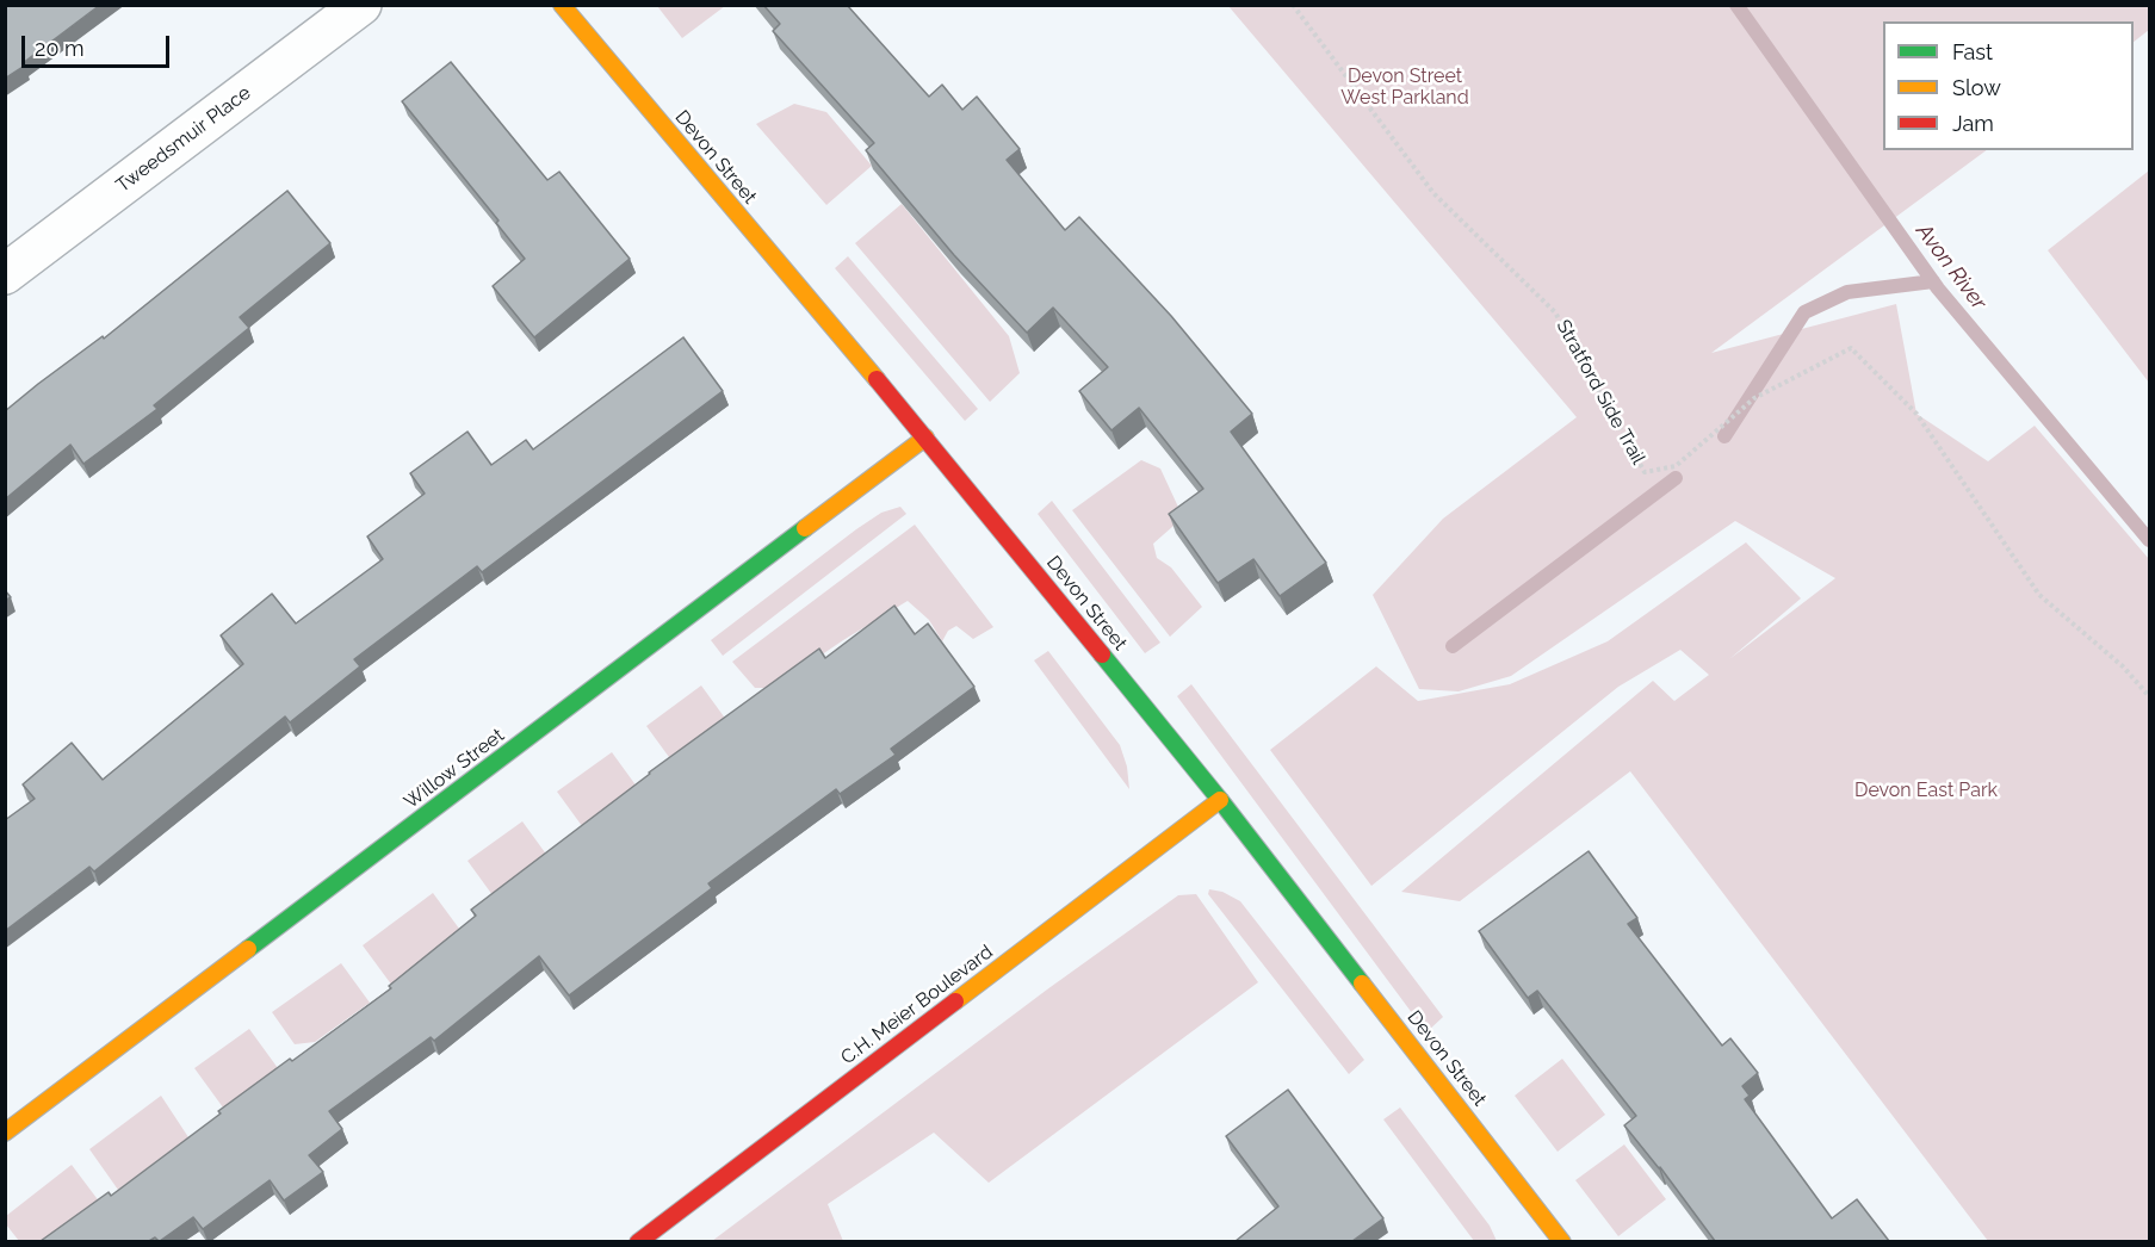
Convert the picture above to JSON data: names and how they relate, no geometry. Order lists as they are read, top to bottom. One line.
{"streets":{"street":["Tweedsmuir Place","Devon Street","Willow Street","C.H. Meier Boulevard"],"path":["Stratford Side Trail"]},"crossings":[["Devon Street","Willow Street"],["Devon Street","C.H. Meier Boulevard"]],"water":["Avon River"],"parks":["Devon Street West Parkland","Devon East Park"],"legend":["Fast","Slow","Jam"],"scale_bar":"20 m"}
